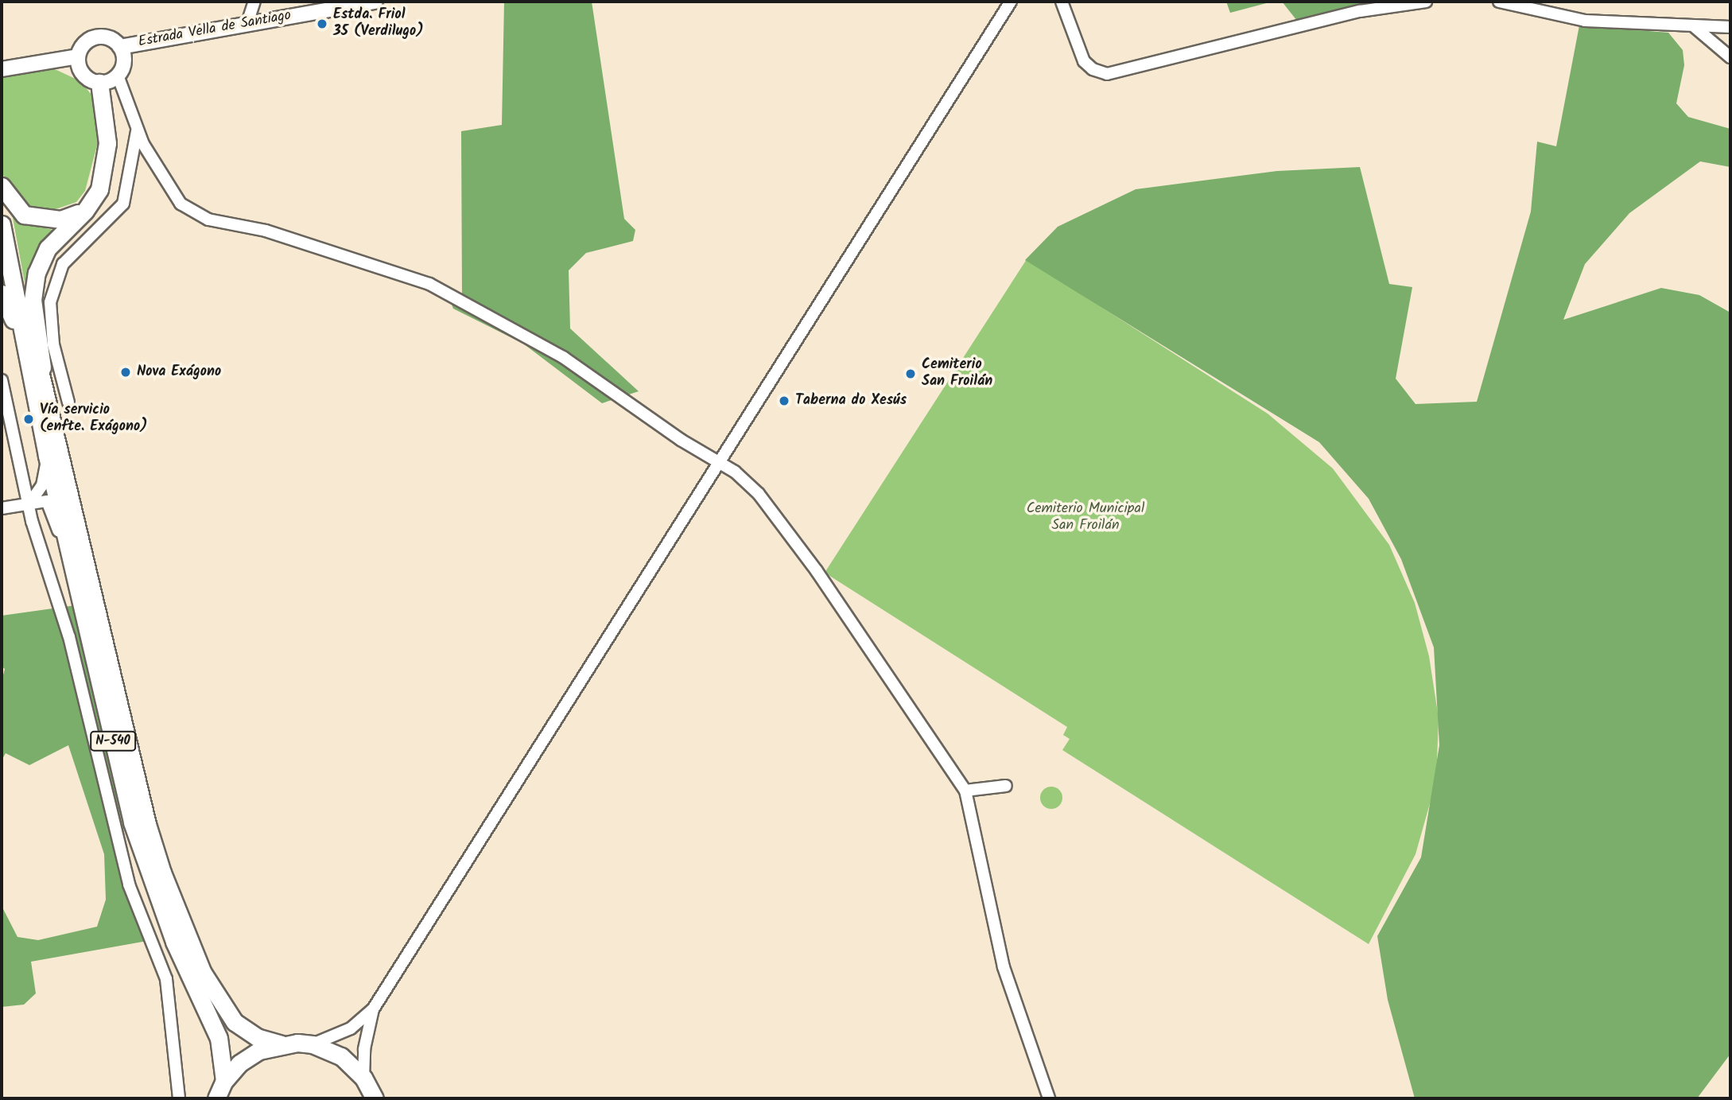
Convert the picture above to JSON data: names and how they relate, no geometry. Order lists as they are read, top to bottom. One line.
{"streets":{"highway":["N-540"],"main road":["Estrada Vella de Santiago"]},"parks":["Cemiterio Municipal San Froilán"],"places":["Estda. Friol 35 (Verdilugo)","Nova Exágono","Cemiterio San Froilán","Taberna do Xesús","Vía servicio (enfte. Exágono)"]}
